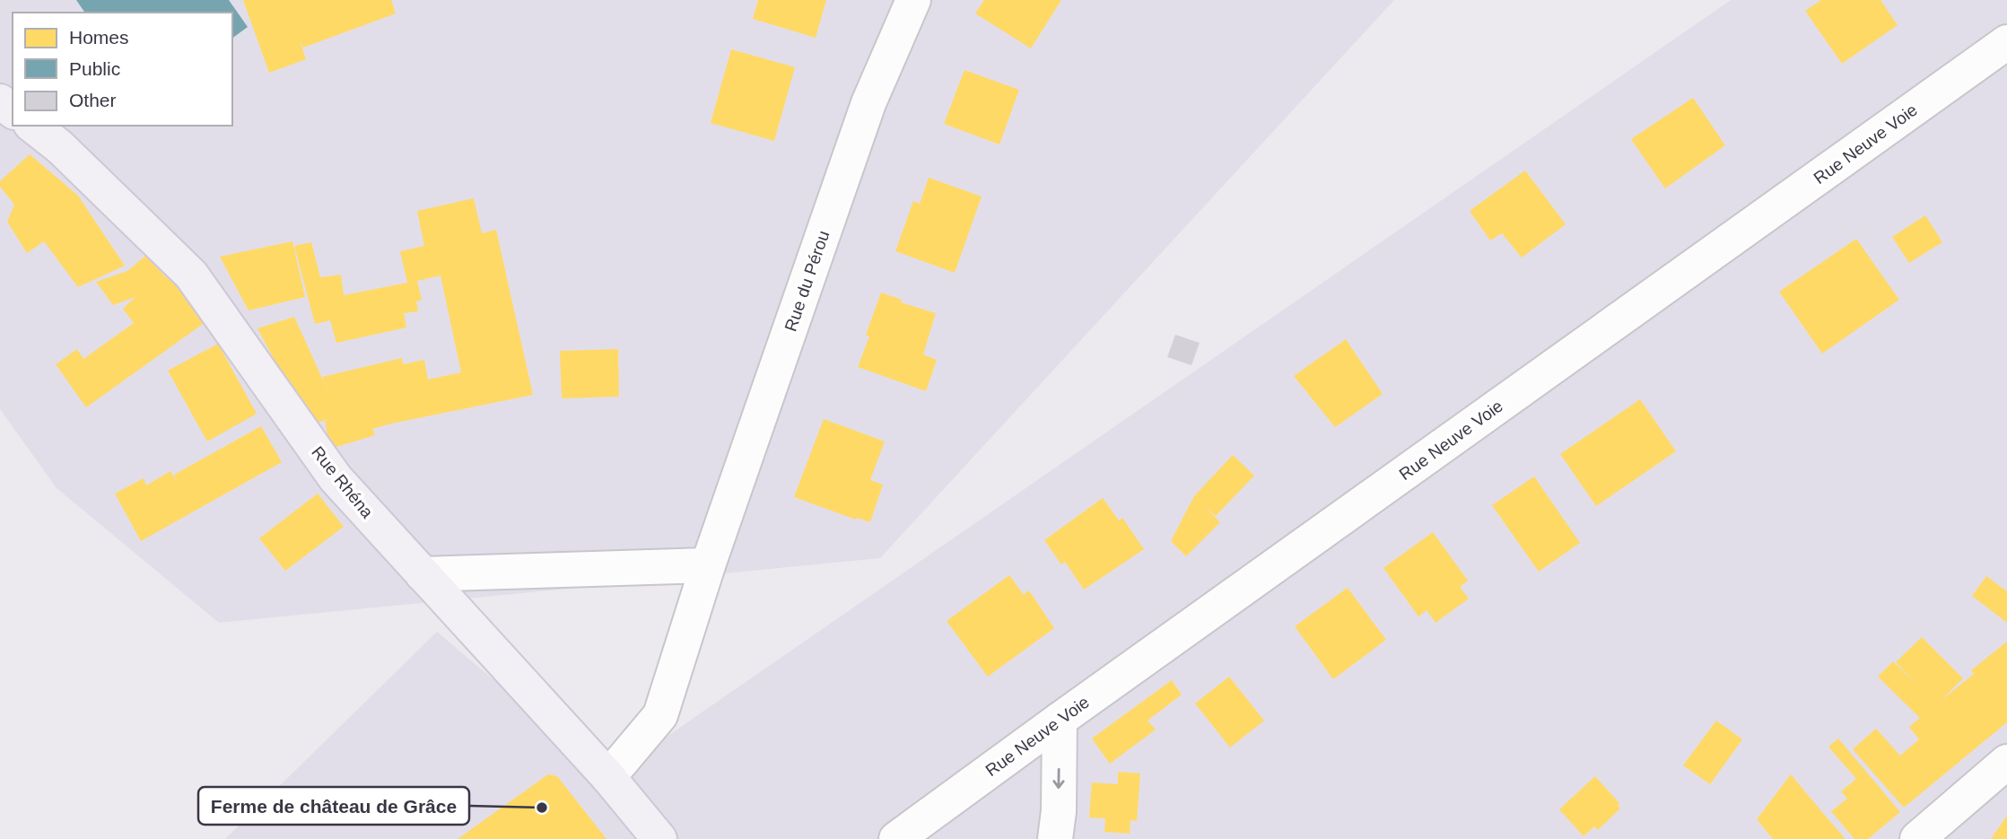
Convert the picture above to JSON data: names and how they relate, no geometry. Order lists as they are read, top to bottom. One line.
{"streets":{"street":["Rue Neuve Voie","Rue du Pérou","Rue Rhéna"]},"crossings":[["Rue du Pérou","Rue Rhéna"]],"places":["Ferme de château de Grâce"],"legend":["Homes","Public","Other"]}
